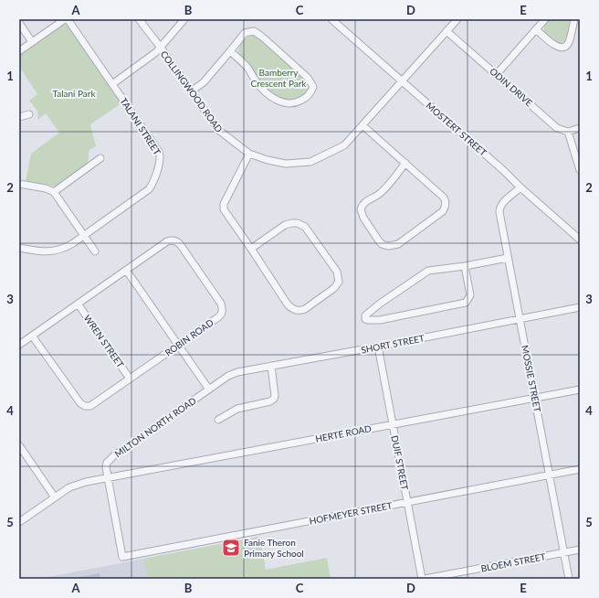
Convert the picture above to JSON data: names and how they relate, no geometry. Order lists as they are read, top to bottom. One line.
{"streets":{"street":["ODIN DRIVE","COLLINGWOOD ROAD","TALANI STREET","MOSTERT STREET","ROBIN ROAD","WREN STREET","SHORT STREET","MOSSIE STREET","MILTON NORTH ROAD","HERTE ROAD","DUIF STREET","HOFMEYER STREET","BLOEM STREET"]},"crossings":[["ODIN DRIVE","COLLINGWOOD ROAD"],["COLLINGWOOD ROAD","MOSTERT STREET"],["MOSTERT STREET","MOSSIE STREET"],["ROBIN ROAD","WREN STREET"],["SHORT STREET","MOSSIE STREET"],["SHORT STREET","MILTON NORTH ROAD"],["SHORT STREET","DUIF STREET"],["MOSSIE STREET","HERTE ROAD"],["MOSSIE STREET","HOFMEYER STREET"],["MOSSIE STREET","BLOEM STREET"],["MILTON NORTH ROAD","HERTE ROAD"],["MILTON NORTH ROAD","HOFMEYER STREET"],["HERTE ROAD","DUIF STREET"],["DUIF STREET","HOFMEYER STREET"]],"parks":["Bamberry Crescent Park","Talani Park"],"places":{"school or university":["Fanie Theron Primary School"]},"grid":{"columns":["A","B","C","D","E"],"rows":["1","2","3","4","5"]}}
